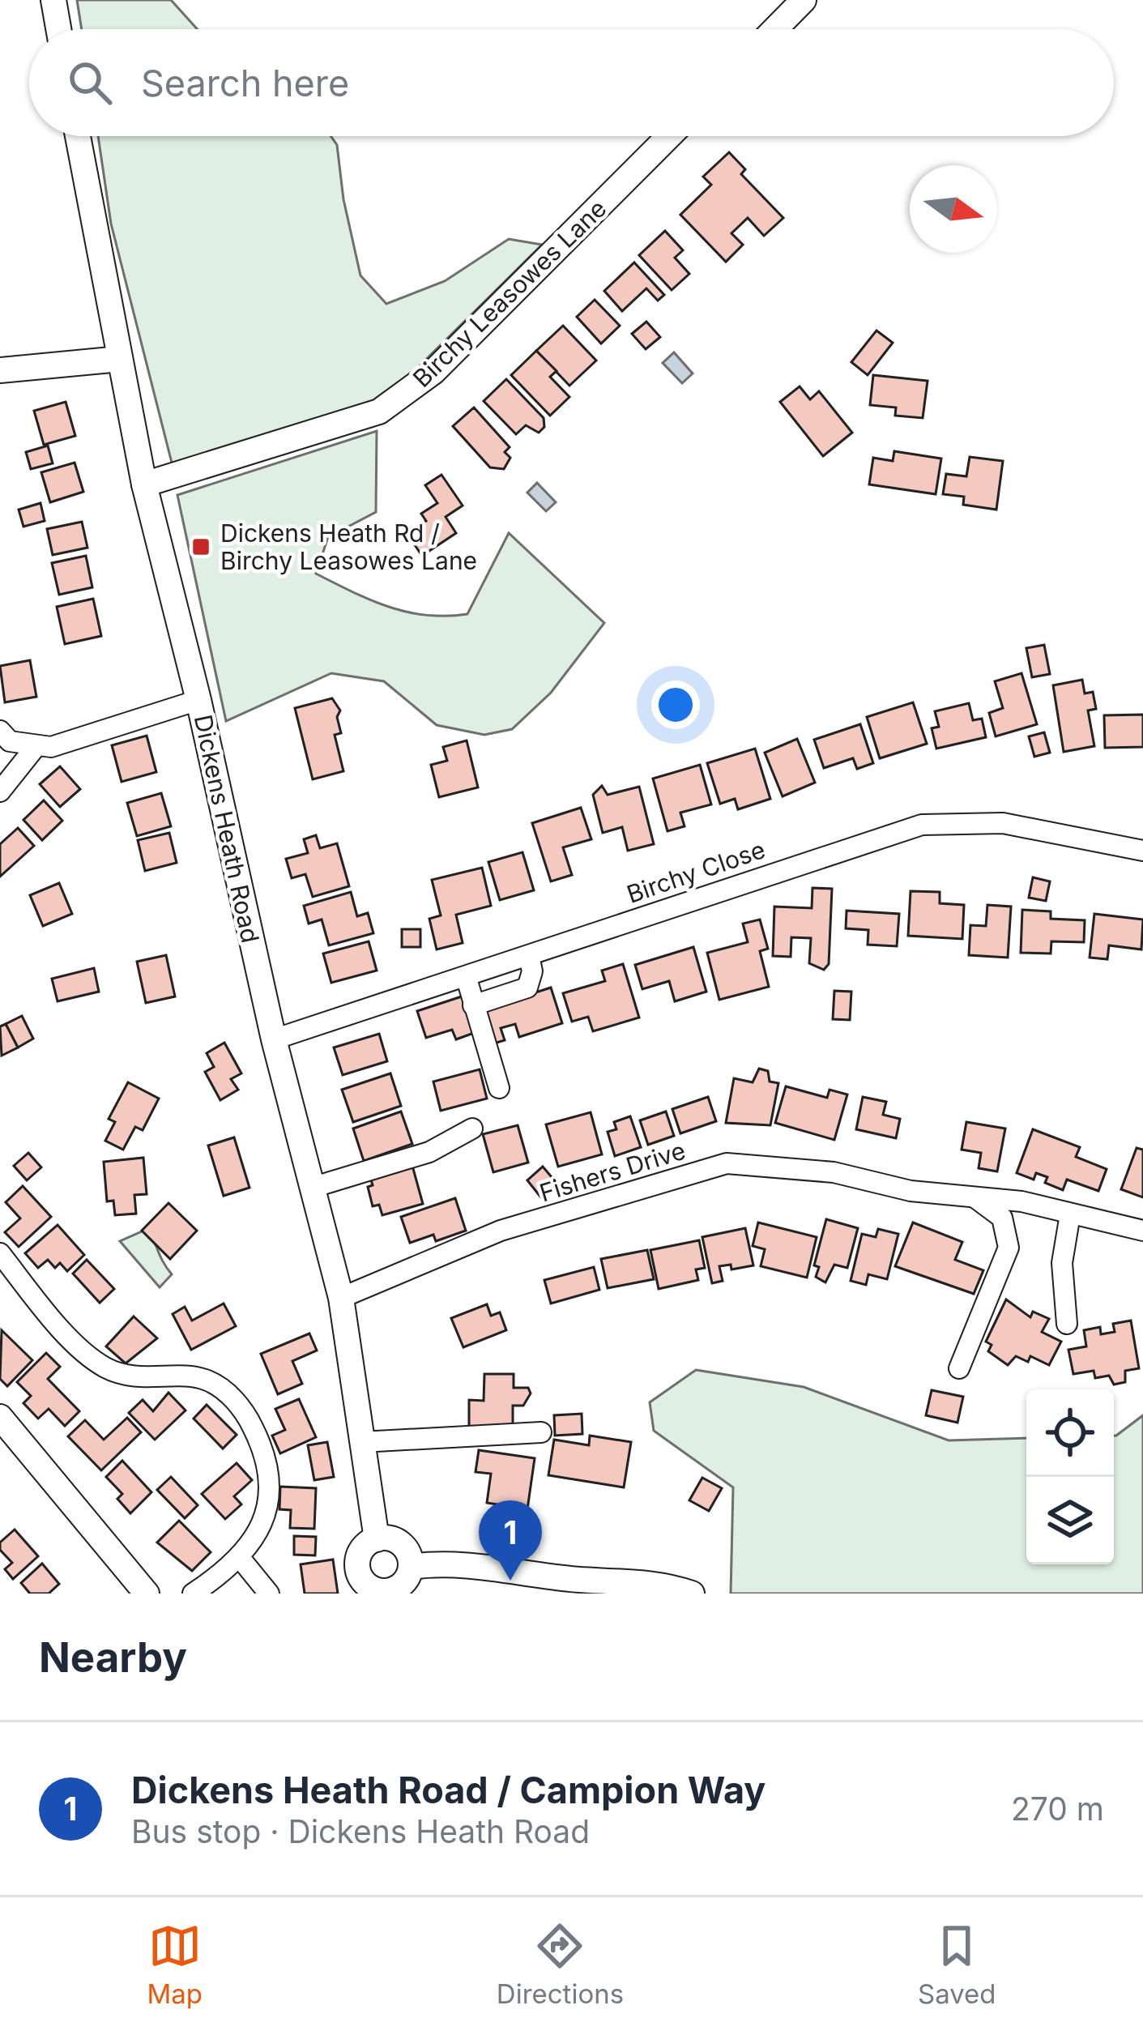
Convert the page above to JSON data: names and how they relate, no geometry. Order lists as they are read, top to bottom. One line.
{"streets":{"street":["Birchy Leasowes Lane","Dickens Heath Road","Birchy Close","Fishers Drive"]},"crossings":[["Birchy Leasowes Lane","Dickens Heath Road"],["Dickens Heath Road","Birchy Close"],["Dickens Heath Road","Fishers Drive"]],"places":{"transit":["Dickens Heath Rd / Birchy Leasowes Lane"]},"north":"right","page":{"search":"Search here","pins":"1","heading":"Nearby","list":[{"mark":"1","name":"Dickens Heath Road / Campion Way","note":"Bus stop · Dickens Heath Road","value":"270 m"}],"nav":["Map","Directions","Saved"]}}
